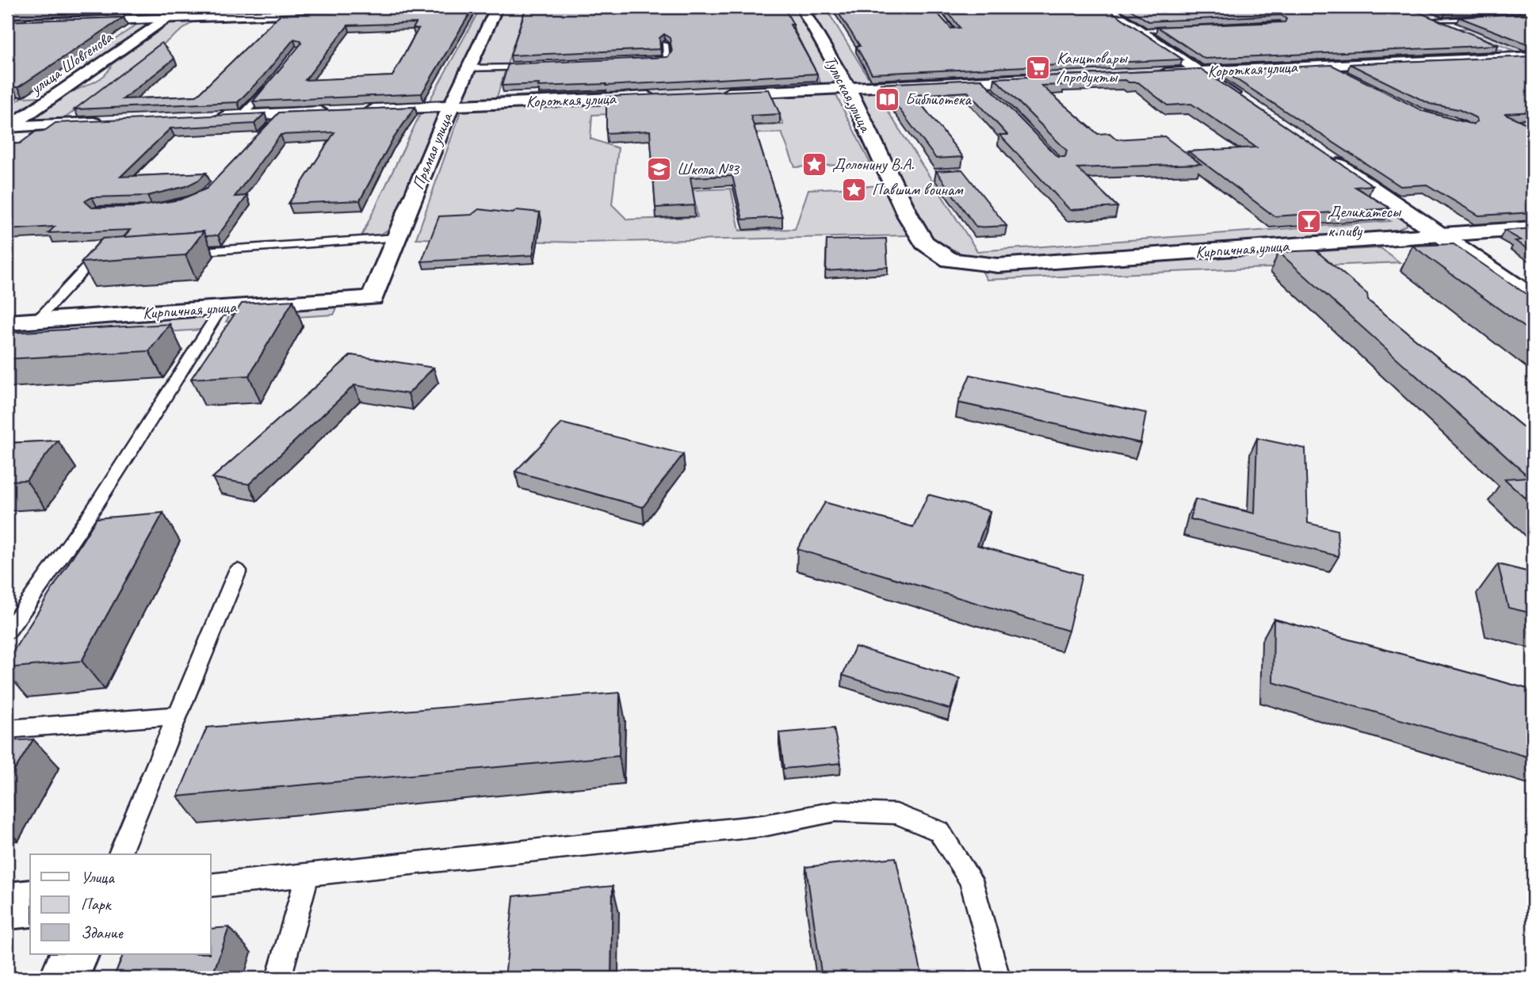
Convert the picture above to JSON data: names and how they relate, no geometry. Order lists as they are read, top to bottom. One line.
{"streets":{"street":["улица Шовгенова","Короткая улица","Тульская улица","Прямая улица","Кирпичная улица"]},"crossings":[["Короткая улица","Прямая улица"],["Тульская улица","Кирпичная улица"],["Прямая улица","Кирпичная улица"]],"places":{"supermarket":["Канцтовары /продукты"],"library":["Библиотека"],"place":["Долонину В.А.","Павшим воинам"],"school or university":["Школа №3"],"bar":["Деликатесы к пиву"]},"legend":["Улица","Парк","Здание"]}
